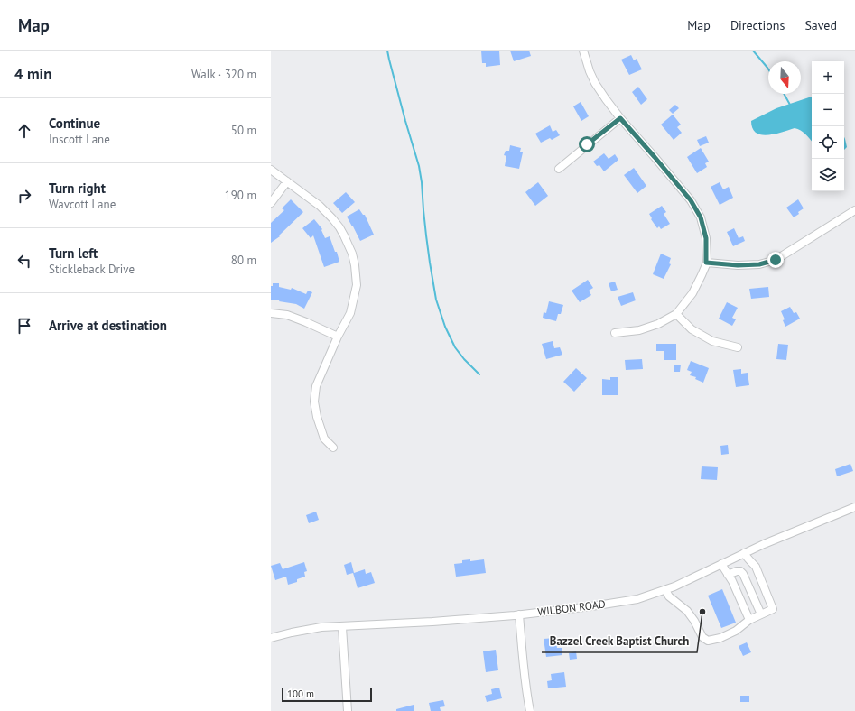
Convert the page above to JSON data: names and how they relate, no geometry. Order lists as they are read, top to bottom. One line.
{"streets":{"street":["WILBON ROAD"]},"places":["Bazzel Creek Baptist Church"],"scale_bar":"100 m","north":"bottom","page":{"header":"Map","nav":["Map","Directions","Saved"],"heading":["4 min","Walk · 320 m"],"map_buttons":["+","−"],"list":[["Continue","Inscott Lane","50 m"],["Turn right","Wavcott Lane","190 m"],["Turn left","Stickleback Drive","80 m"],"Arrive at destination"],"scale":"100 m"}}
